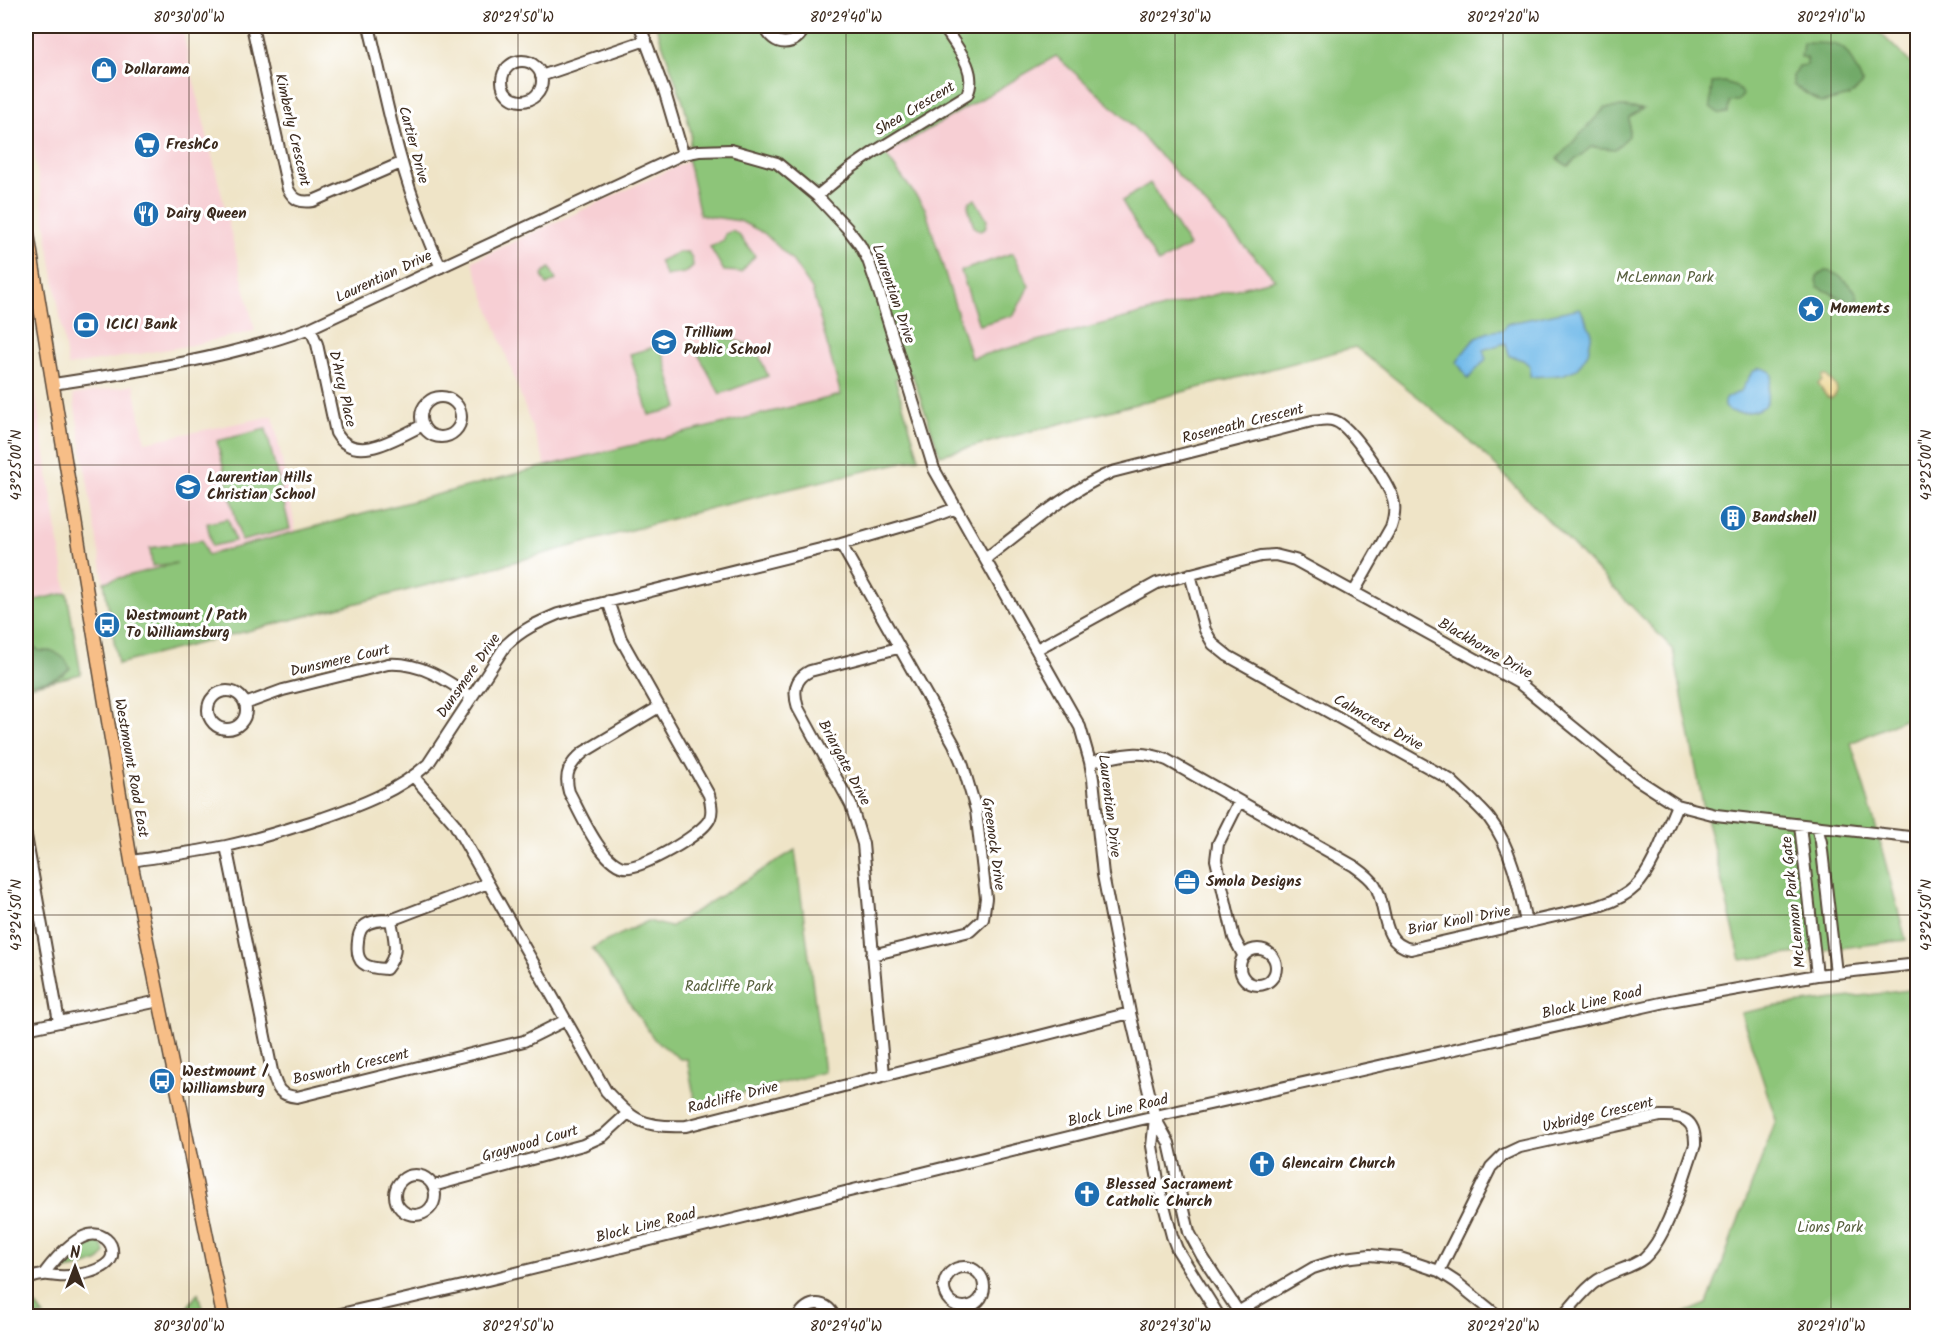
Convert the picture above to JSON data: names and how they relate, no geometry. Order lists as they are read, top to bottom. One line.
{"streets":{"main road":["Westmount Road East"],"street":["Shea Crescent","Kimberly Crescent","Cartier Drive","Laurentian Drive","D'Arcy Place","Roseneath Crescent","Blackhorne Drive","Dunsmere Court","Dunsmere Drive","Calmcrest Drive","Briargate Drive","Greenock Drive","McLennan Park Gate","Briar Knoll Drive","Block Line Road","Bosworth Crescent","Radcliffe Drive","Uxbridge Crescent","Graywood Court"]},"crossings":[["Shea Crescent","Laurentian Drive"],["Kimberly Crescent","Cartier Drive"],["Cartier Drive","Laurentian Drive"],["Laurentian Drive","D'Arcy Place"],["Laurentian Drive","Roseneath Crescent"],["Laurentian Drive","Blackhorne Drive"],["Laurentian Drive","Dunsmere Drive"],["Laurentian Drive","Westmount Road East"],["Laurentian Drive","Briar Knoll Drive"],["Laurentian Drive","Block Line Road"],["Laurentian Drive","Radcliffe Drive"],["Roseneath Crescent","Blackhorne Drive"],["Blackhorne Drive","Calmcrest Drive"],["Blackhorne Drive","McLennan Park Gate"],["Blackhorne Drive","Briar Knoll Drive"],["Dunsmere Court","Dunsmere Drive"],["Dunsmere Drive","Westmount Road East"],["Dunsmere Drive","Greenock Drive"],["Dunsmere Drive","Bosworth Crescent"],["Dunsmere Drive","Radcliffe Drive"],["Calmcrest Drive","Briar Knoll Drive"],["Briargate Drive","Greenock Drive"],["Briargate Drive","Radcliffe Drive"],["McLennan Park Gate","Block Line Road"],["Bosworth Crescent","Radcliffe Drive"],["Radcliffe Drive","Graywood Court"]],"parks":["McLennan Park","Radcliffe Park","Lions Park"],"places":{"shop":["Dollarama"],"supermarket":["FreshCo"],"restaurant":["Dairy Queen"],"place":["Moments"],"bank":["ICICI Bank"],"school or university":["Trillium Public School","Laurentian Hills Christian School"],"building":["Bandshell"],"bus stop":["Westmount / Path To Williamsburg","Westmount / Williamsburg"],"office":["Smola Designs"],"church":["Glencairn Church","Blessed Sacrament Catholic Church"]},"north":"top","coordinates":["80°30'00\"W","80°29'50\"W","80°29'40\"W","80°29'30\"W","80°29'20\"W","80°29'10\"W","43°25'00\"N","43°24'50\"N"]}
